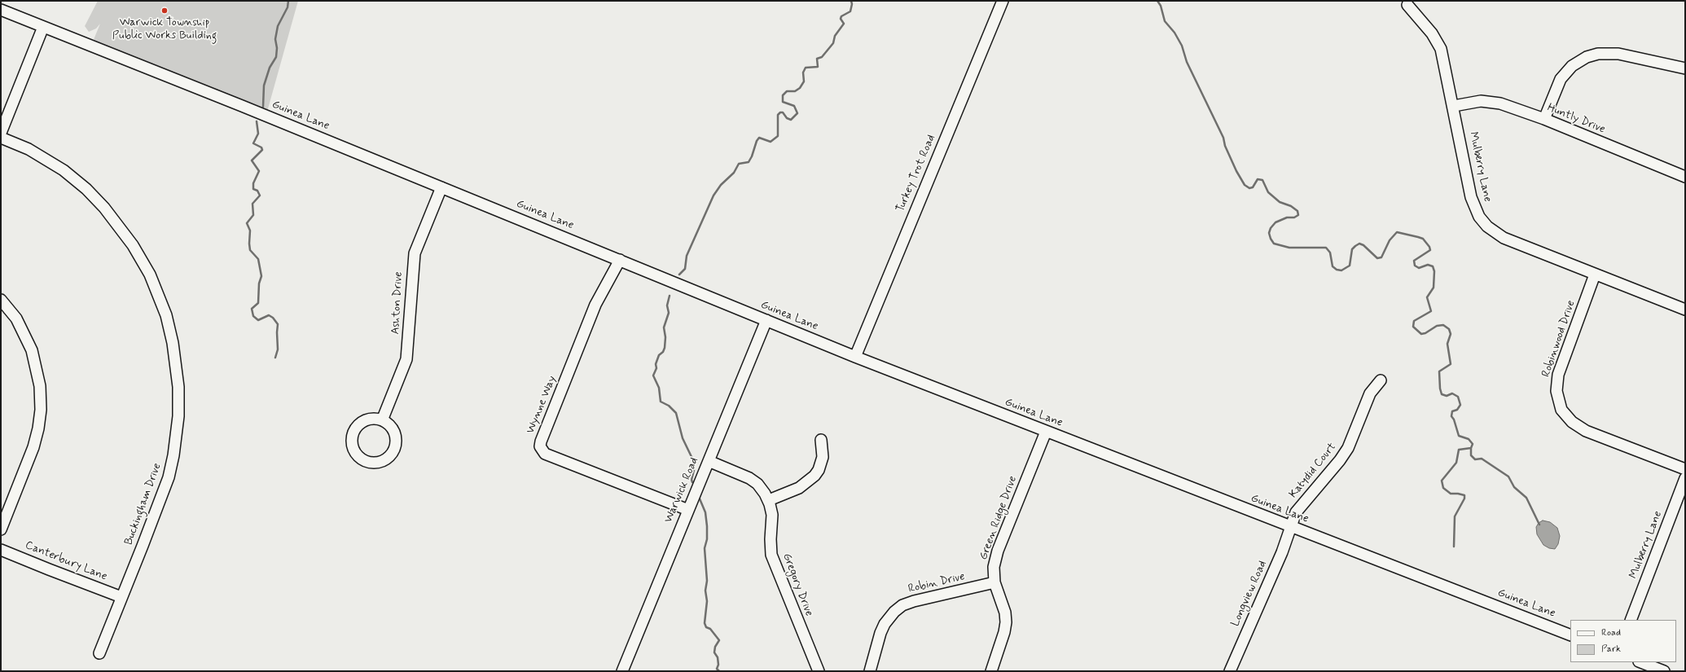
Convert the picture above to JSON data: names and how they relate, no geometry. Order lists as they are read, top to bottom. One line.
{"streets":{"street":["Guinea Lane","Huntly Drive","Mulberry Lane","Turkey Trot Road","Ashton Drive","Robinwood Drive","Wynne Way","Katydid Court","Warwick Road","Buckingham Drive","Green Ridge Drive","Canterbury Lane","Robin Drive","Gregory Drive","Longview Road"]},"crossings":[["Guinea Lane","Turkey Trot Road"],["Guinea Lane","Ashton Drive"],["Guinea Lane","Wynne Way"],["Guinea Lane","Katydid Court"],["Guinea Lane","Warwick Road"],["Guinea Lane","Green Ridge Drive"],["Guinea Lane","Longview Road"],["Huntly Drive","Mulberry Lane"],["Mulberry Lane","Robinwood Drive"],["Wynne Way","Warwick Road"],["Katydid Court","Longview Road"],["Warwick Road","Gregory Drive"],["Buckingham Drive","Canterbury Lane"],["Green Ridge Drive","Robin Drive"]],"places":["Warwick Township Public Works Building"],"legend":["Road","Park"]}
